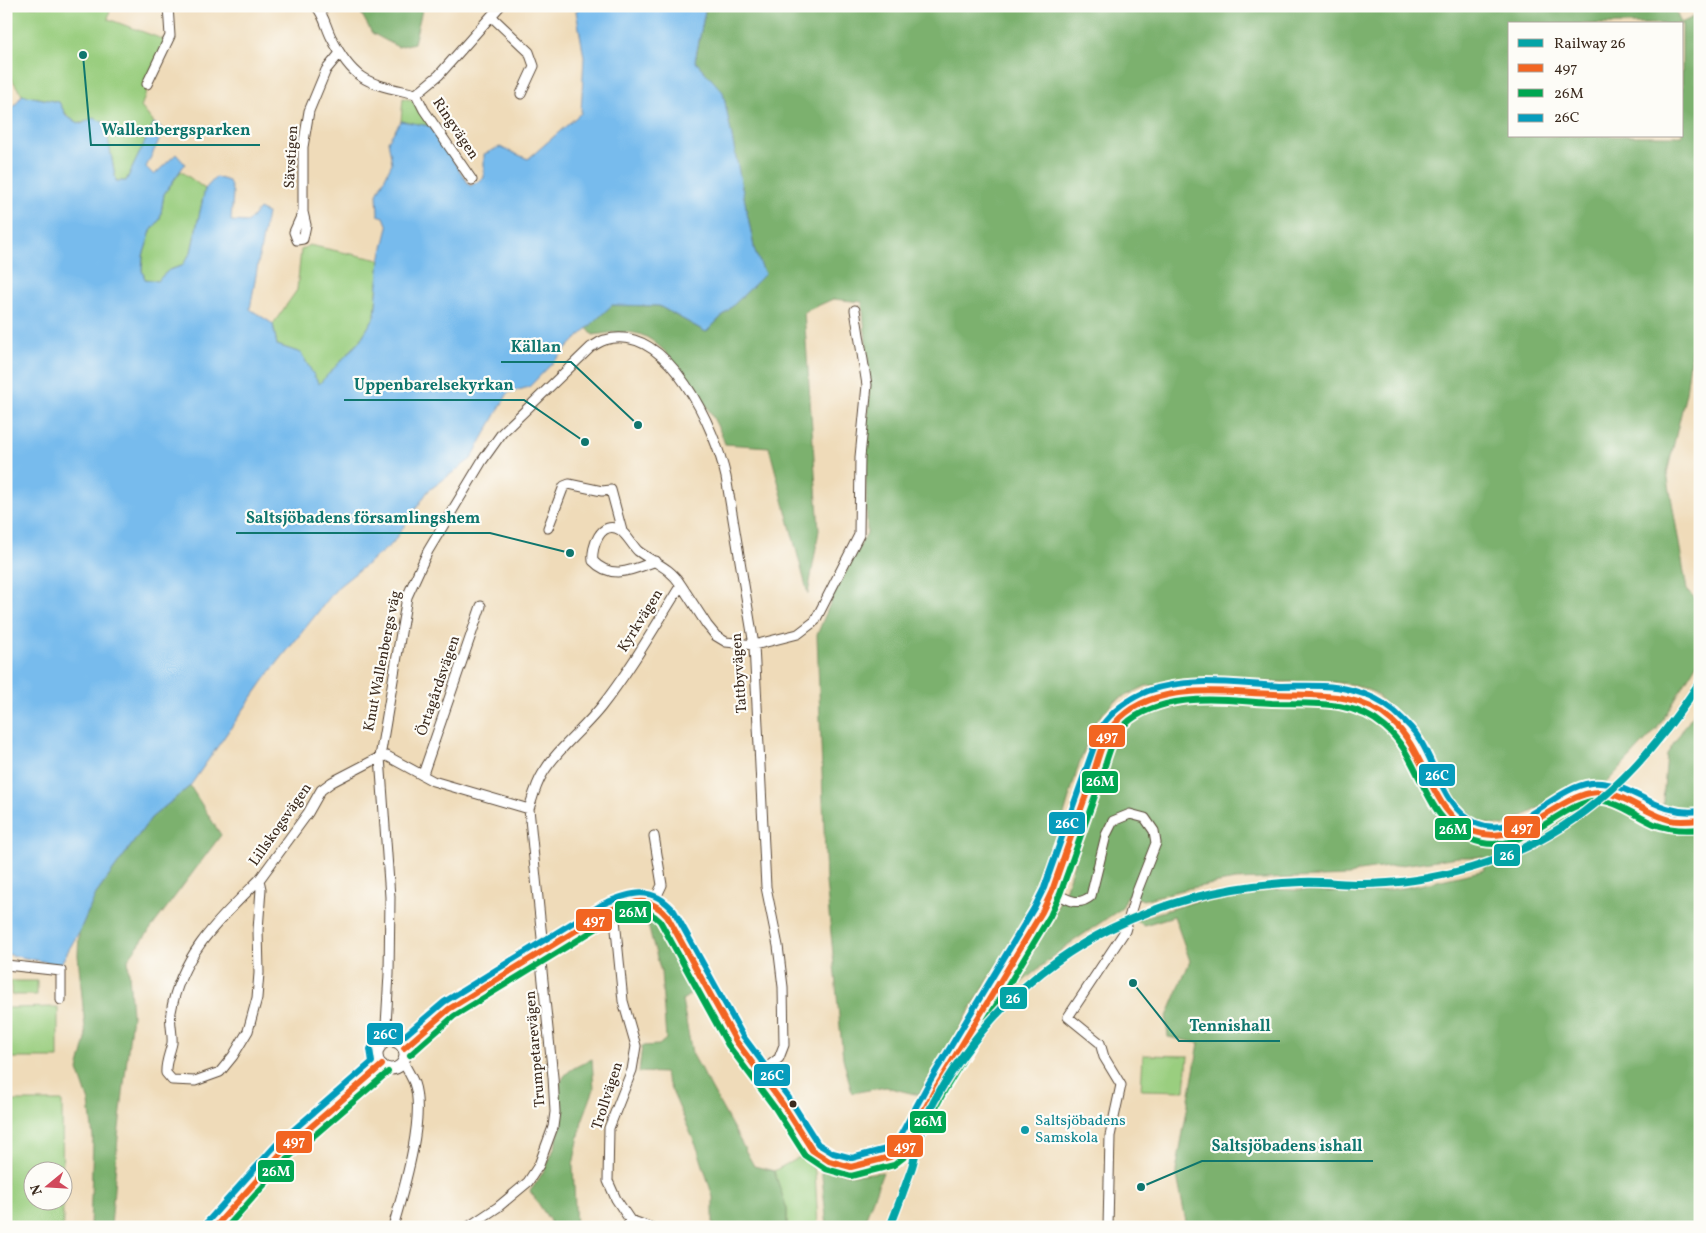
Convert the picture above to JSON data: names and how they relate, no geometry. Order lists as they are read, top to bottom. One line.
{"streets":{"street":["Ringvägen","Sävstigen","Kyrkvägen","Knut Wallenbergs väg","Tattbyvägen","Örtagårdsvägen","Lillskogsvägen","Trumpetarevägen","Trollvägen"]},"crossings":[["Ringvägen","Sävstigen"],["Kyrkvägen","Tattbyvägen"],["Kyrkvägen","Trumpetarevägen"],["Knut Wallenbergs väg","Tattbyvägen"],["Knut Wallenbergs väg","Lillskogsvägen"]],"places":["Wallenbergsparken","Källan","Uppenbarelsekyrkan","Saltsjöbadens församlingshem","Tennishall","Saltsjöbadens Samskola","Saltsjöbadens ishall"],"lines":["rail line 26","transit line 26C","transit line 497","transit line 26M"],"legend":["Railway 26","497","26M","26C"],"north":"left"}
